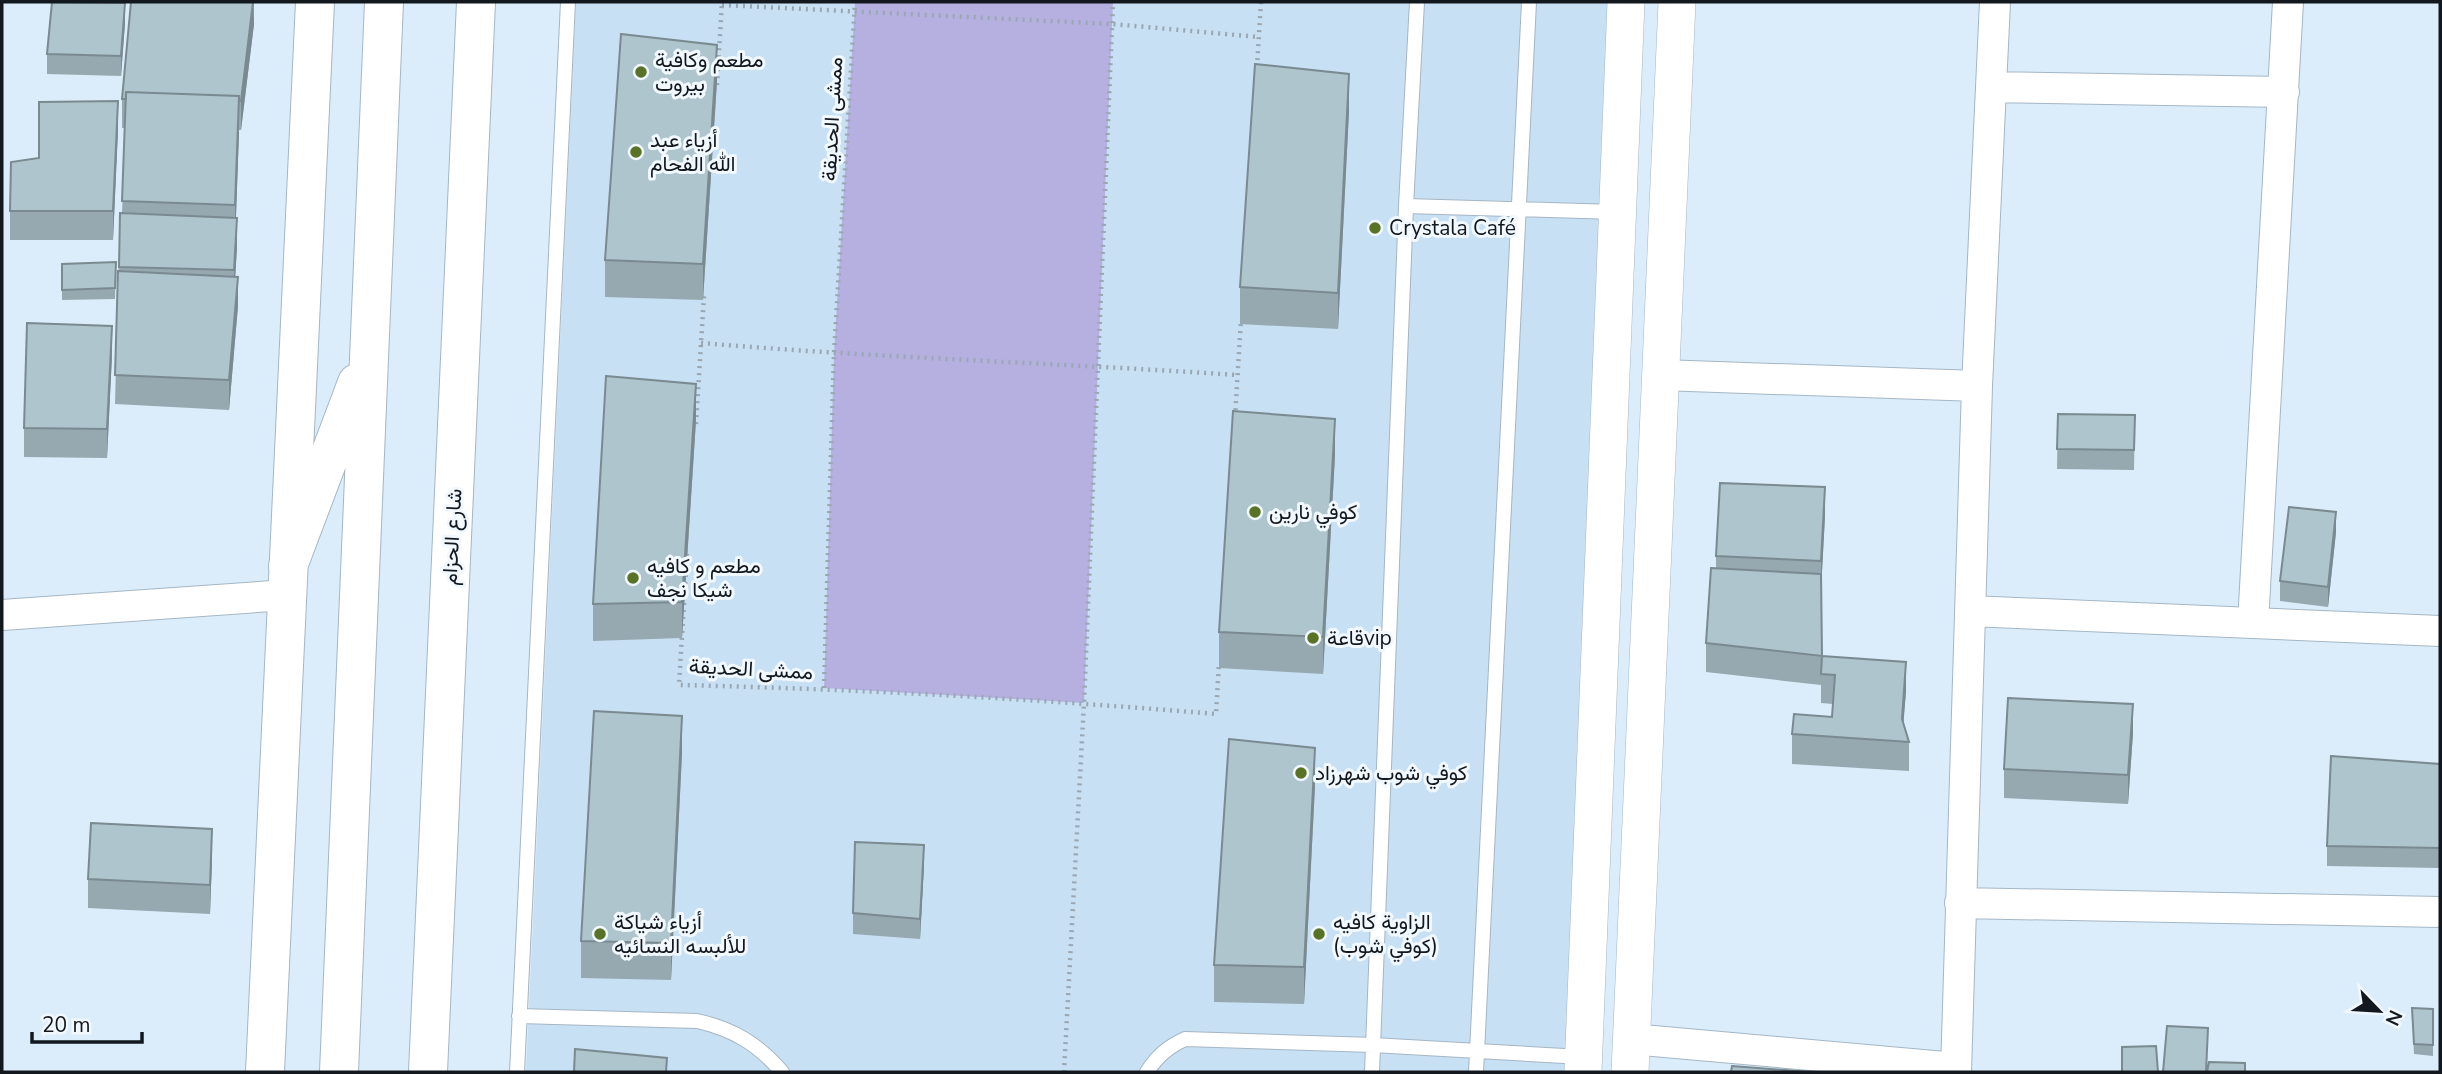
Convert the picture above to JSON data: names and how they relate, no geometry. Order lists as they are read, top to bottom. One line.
{"streets":{"main road":["شارع الحزام"],"path":["ممشى الحديقة"]},"places":["مطعم وكافية بيروت","أزياء عبد الله الفحام","Crystala Café","كوفي نارين","مطعم و كافيه شيكا نجف","قاعةvip","كوفي شوب شهرزاد","أزياء شياكة للألبسه النسائيه","الزاوية كافيه (كوفي شوب)"],"scale_bar":"20 m","north":"bottom right"}
